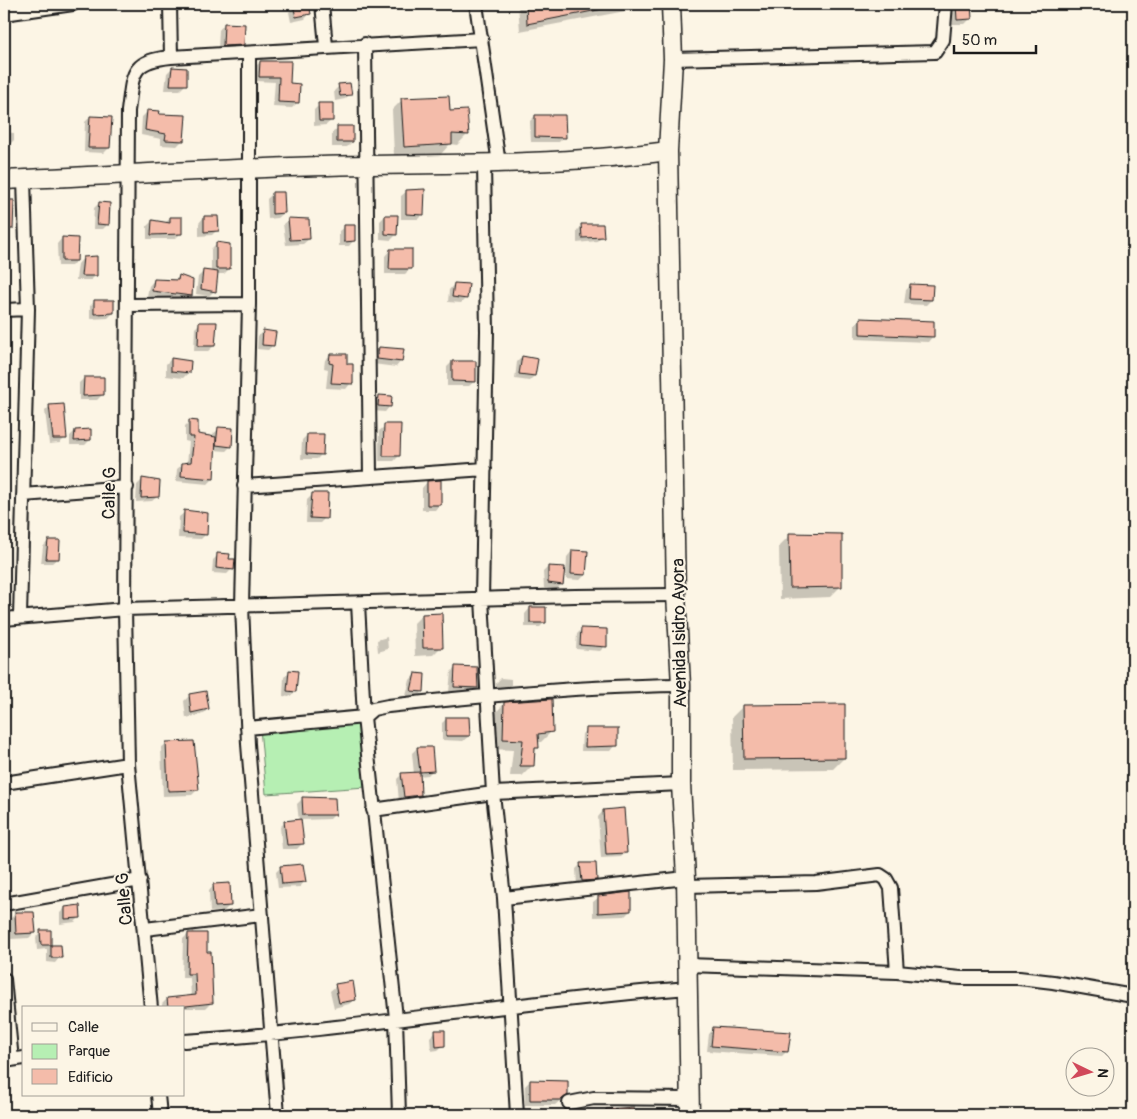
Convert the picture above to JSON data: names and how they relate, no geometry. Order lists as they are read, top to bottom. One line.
{"streets":{"street":["Calle G","Avenida Isidro Ayora"]},"legend":["Calle","Parque","Edificio"],"scale_bar":"50 m","north":"right"}
